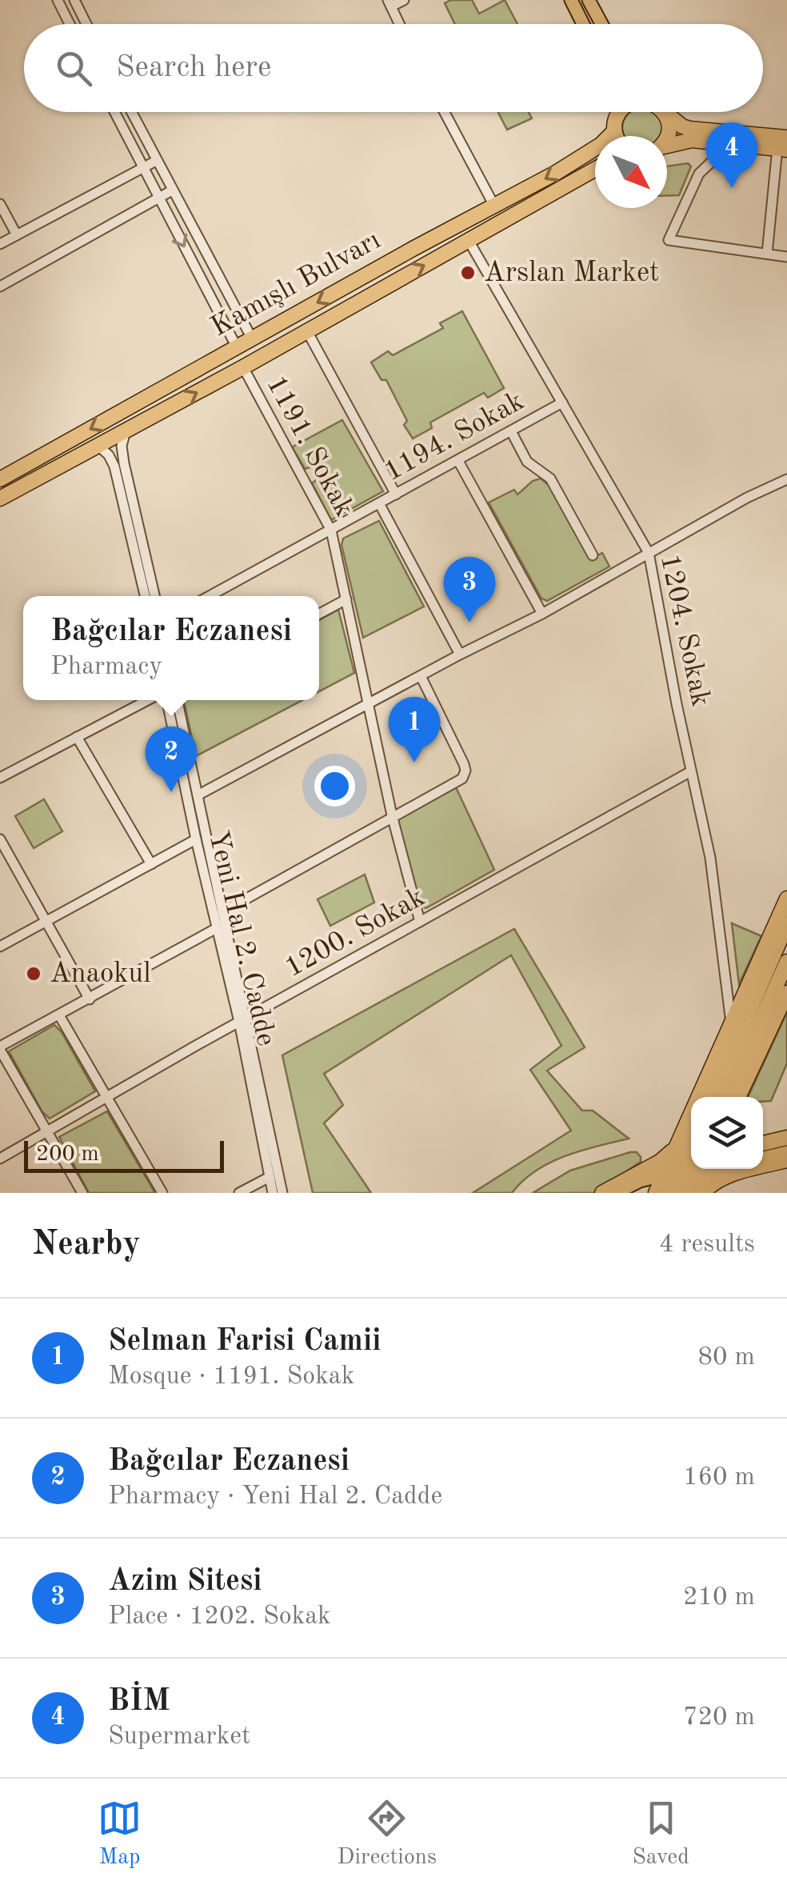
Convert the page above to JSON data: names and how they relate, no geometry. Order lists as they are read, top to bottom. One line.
{"streets":{"highway":["Kamışlı Bulvarı"],"street":["1194. Sokak","1191. Sokak","1204. Sokak","1200. Sokak","Yeni Hal 2. Cadde"]},"crossings":[["Kamışlı Bulvarı","1191. Sokak"],["Kamışlı Bulvarı","1204. Sokak"],["1194. Sokak","1191. Sokak"],["1194. Sokak","1204. Sokak"],["1191. Sokak","1200. Sokak"],["1204. Sokak","1200. Sokak"],["1200. Sokak","Yeni Hal 2. Cadde"]],"places":["Arslan Market","Anaokul"],"scale_bar":"200 m","north":"bottom right","page":{"search":"Search here","pins":["4","3","1","2"],"popup":["Bağcılar Eczanesi","Pharmacy"],"scale":"200 m","heading":["Nearby","4 results"],"list":[{"mark":"1","name":"Selman Farisi Camii","note":"Mosque · 1191. Sokak","value":"80 m"},{"mark":"2","name":"Bağcılar Eczanesi","note":"Pharmacy · Yeni Hal 2. Cadde","value":"160 m"},{"mark":"3","name":"Azim Sitesi","note":"Place · 1202. Sokak","value":"210 m"},{"mark":"4","name":"BİM","note":"Supermarket","value":"720 m"}],"nav":["Map","Directions","Saved"]}}
